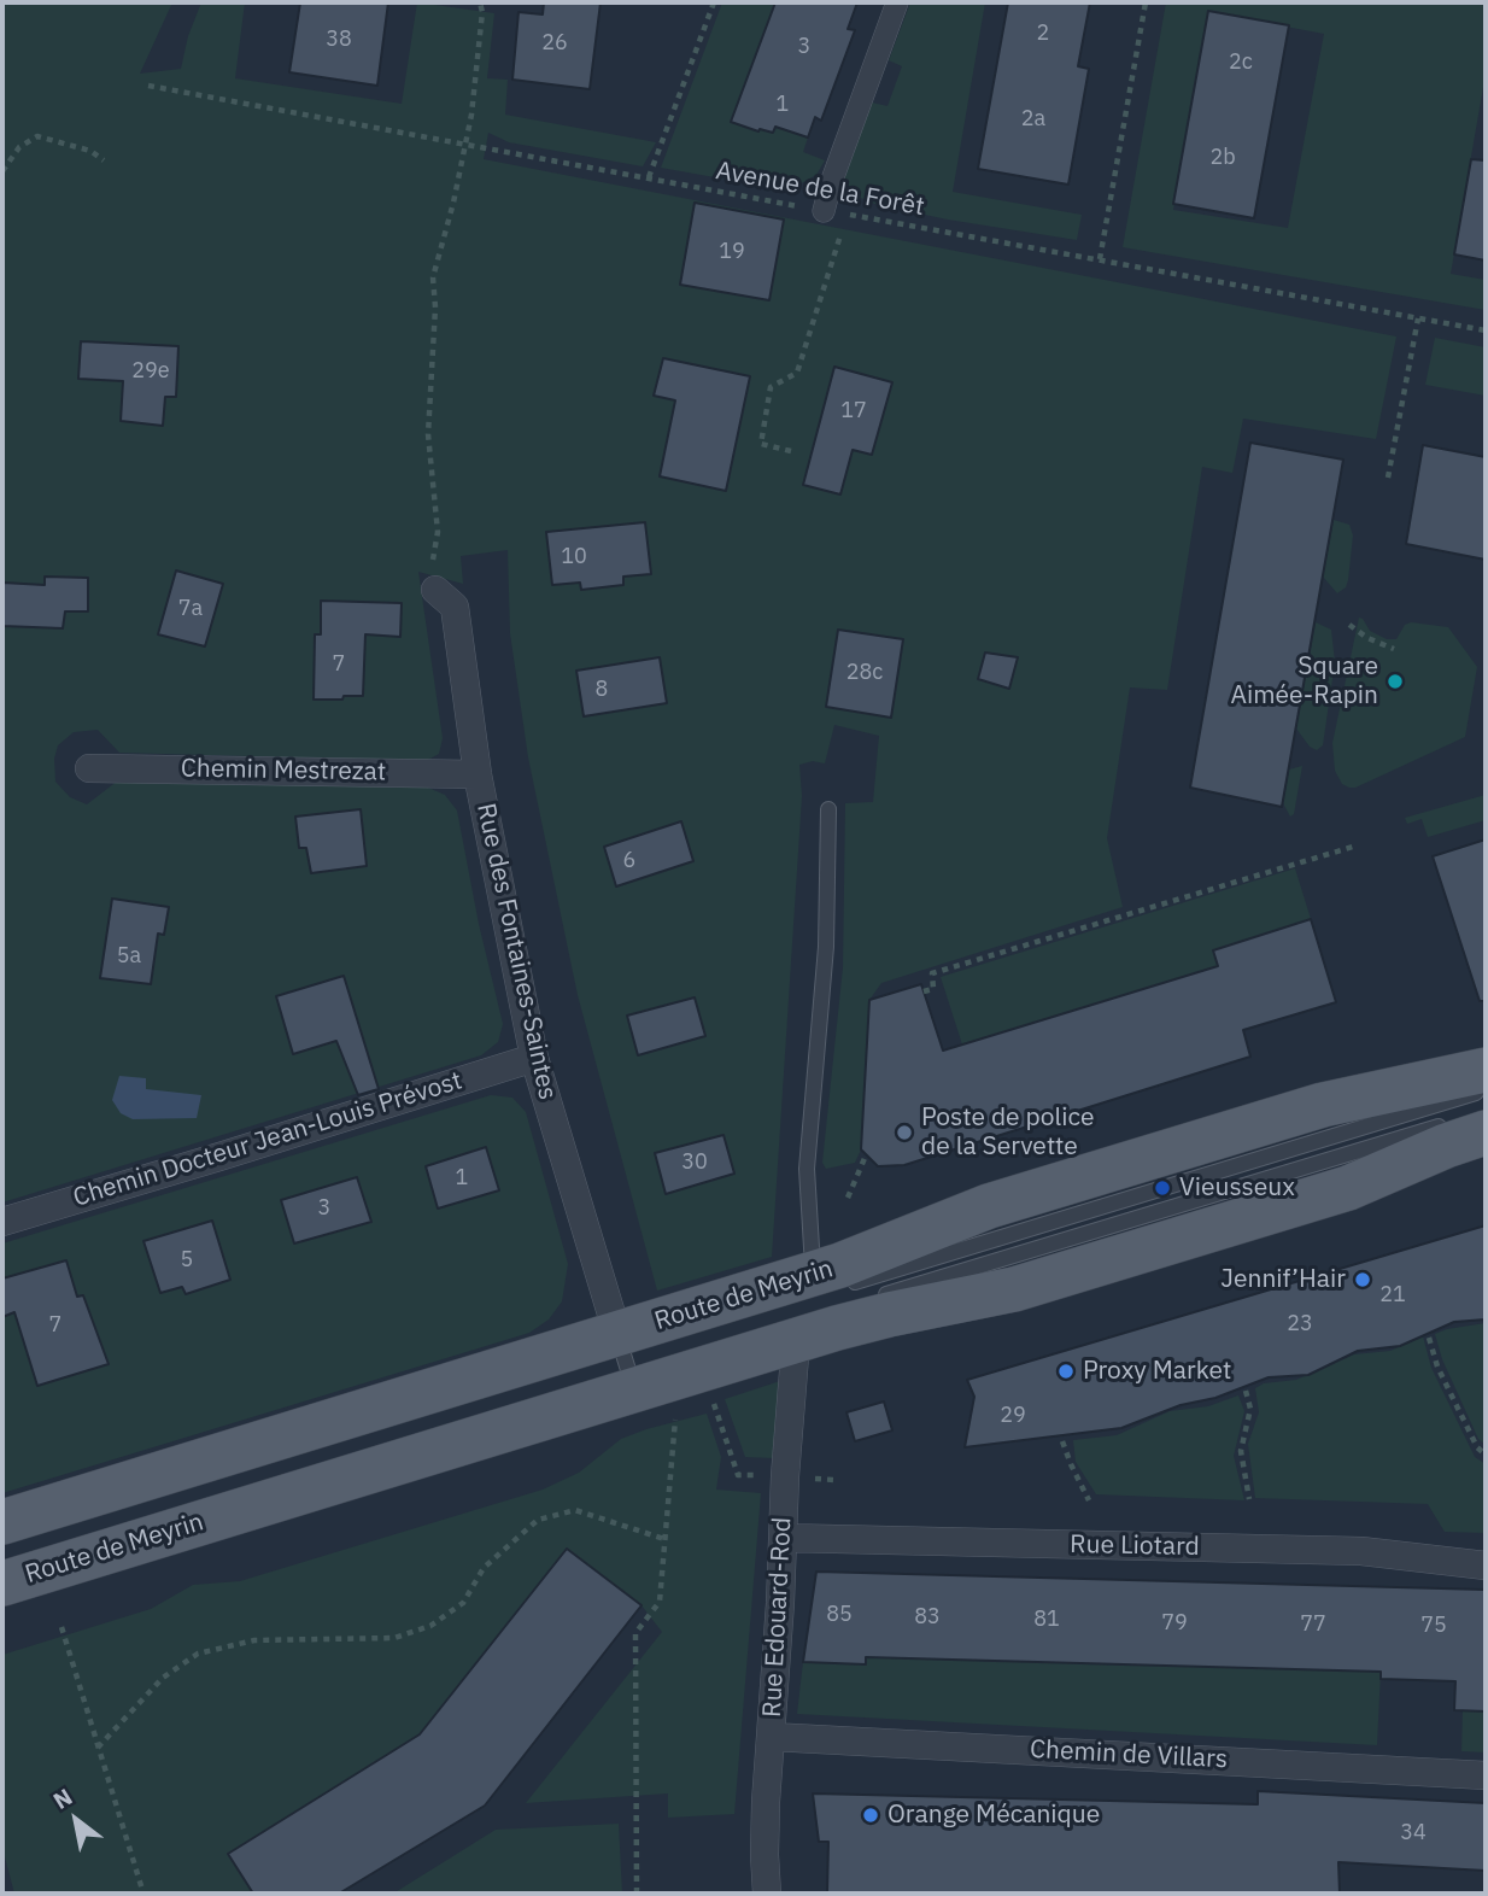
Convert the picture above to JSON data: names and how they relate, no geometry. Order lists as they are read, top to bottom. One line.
{"streets":{"main road":["Route de Meyrin"],"street":["Chemin Mestrezat","Rue des Fontaines-Saintes","Chemin Docteur Jean-Louis Prévost","Rue Liotard","Rue Edouard-Rod","Chemin de Villars"],"path":["Avenue de la Forêt"]},"crossings":[["Chemin Mestrezat","Rue des Fontaines-Saintes"],["Rue des Fontaines-Saintes","Chemin Docteur Jean-Louis Prévost"],["Rue des Fontaines-Saintes","Route de Meyrin"],["Route de Meyrin","Rue Edouard-Rod"],["Rue Liotard","Rue Edouard-Rod"],["Rue Edouard-Rod","Chemin de Villars"]],"places":["Square Aimée-Rapin","Poste de police de la Servette","Vieusseux","Jennif’Hair","Proxy Market","Orange Mécanique"],"house_numbers":["2","38","26","3","2c","1","2a","2b","19","29e","17","10","7a","7","28c","8","6","5a","30","1","3","5","21","23","7","29","85","83","81","79","77","75","34"],"north":"top left"}
